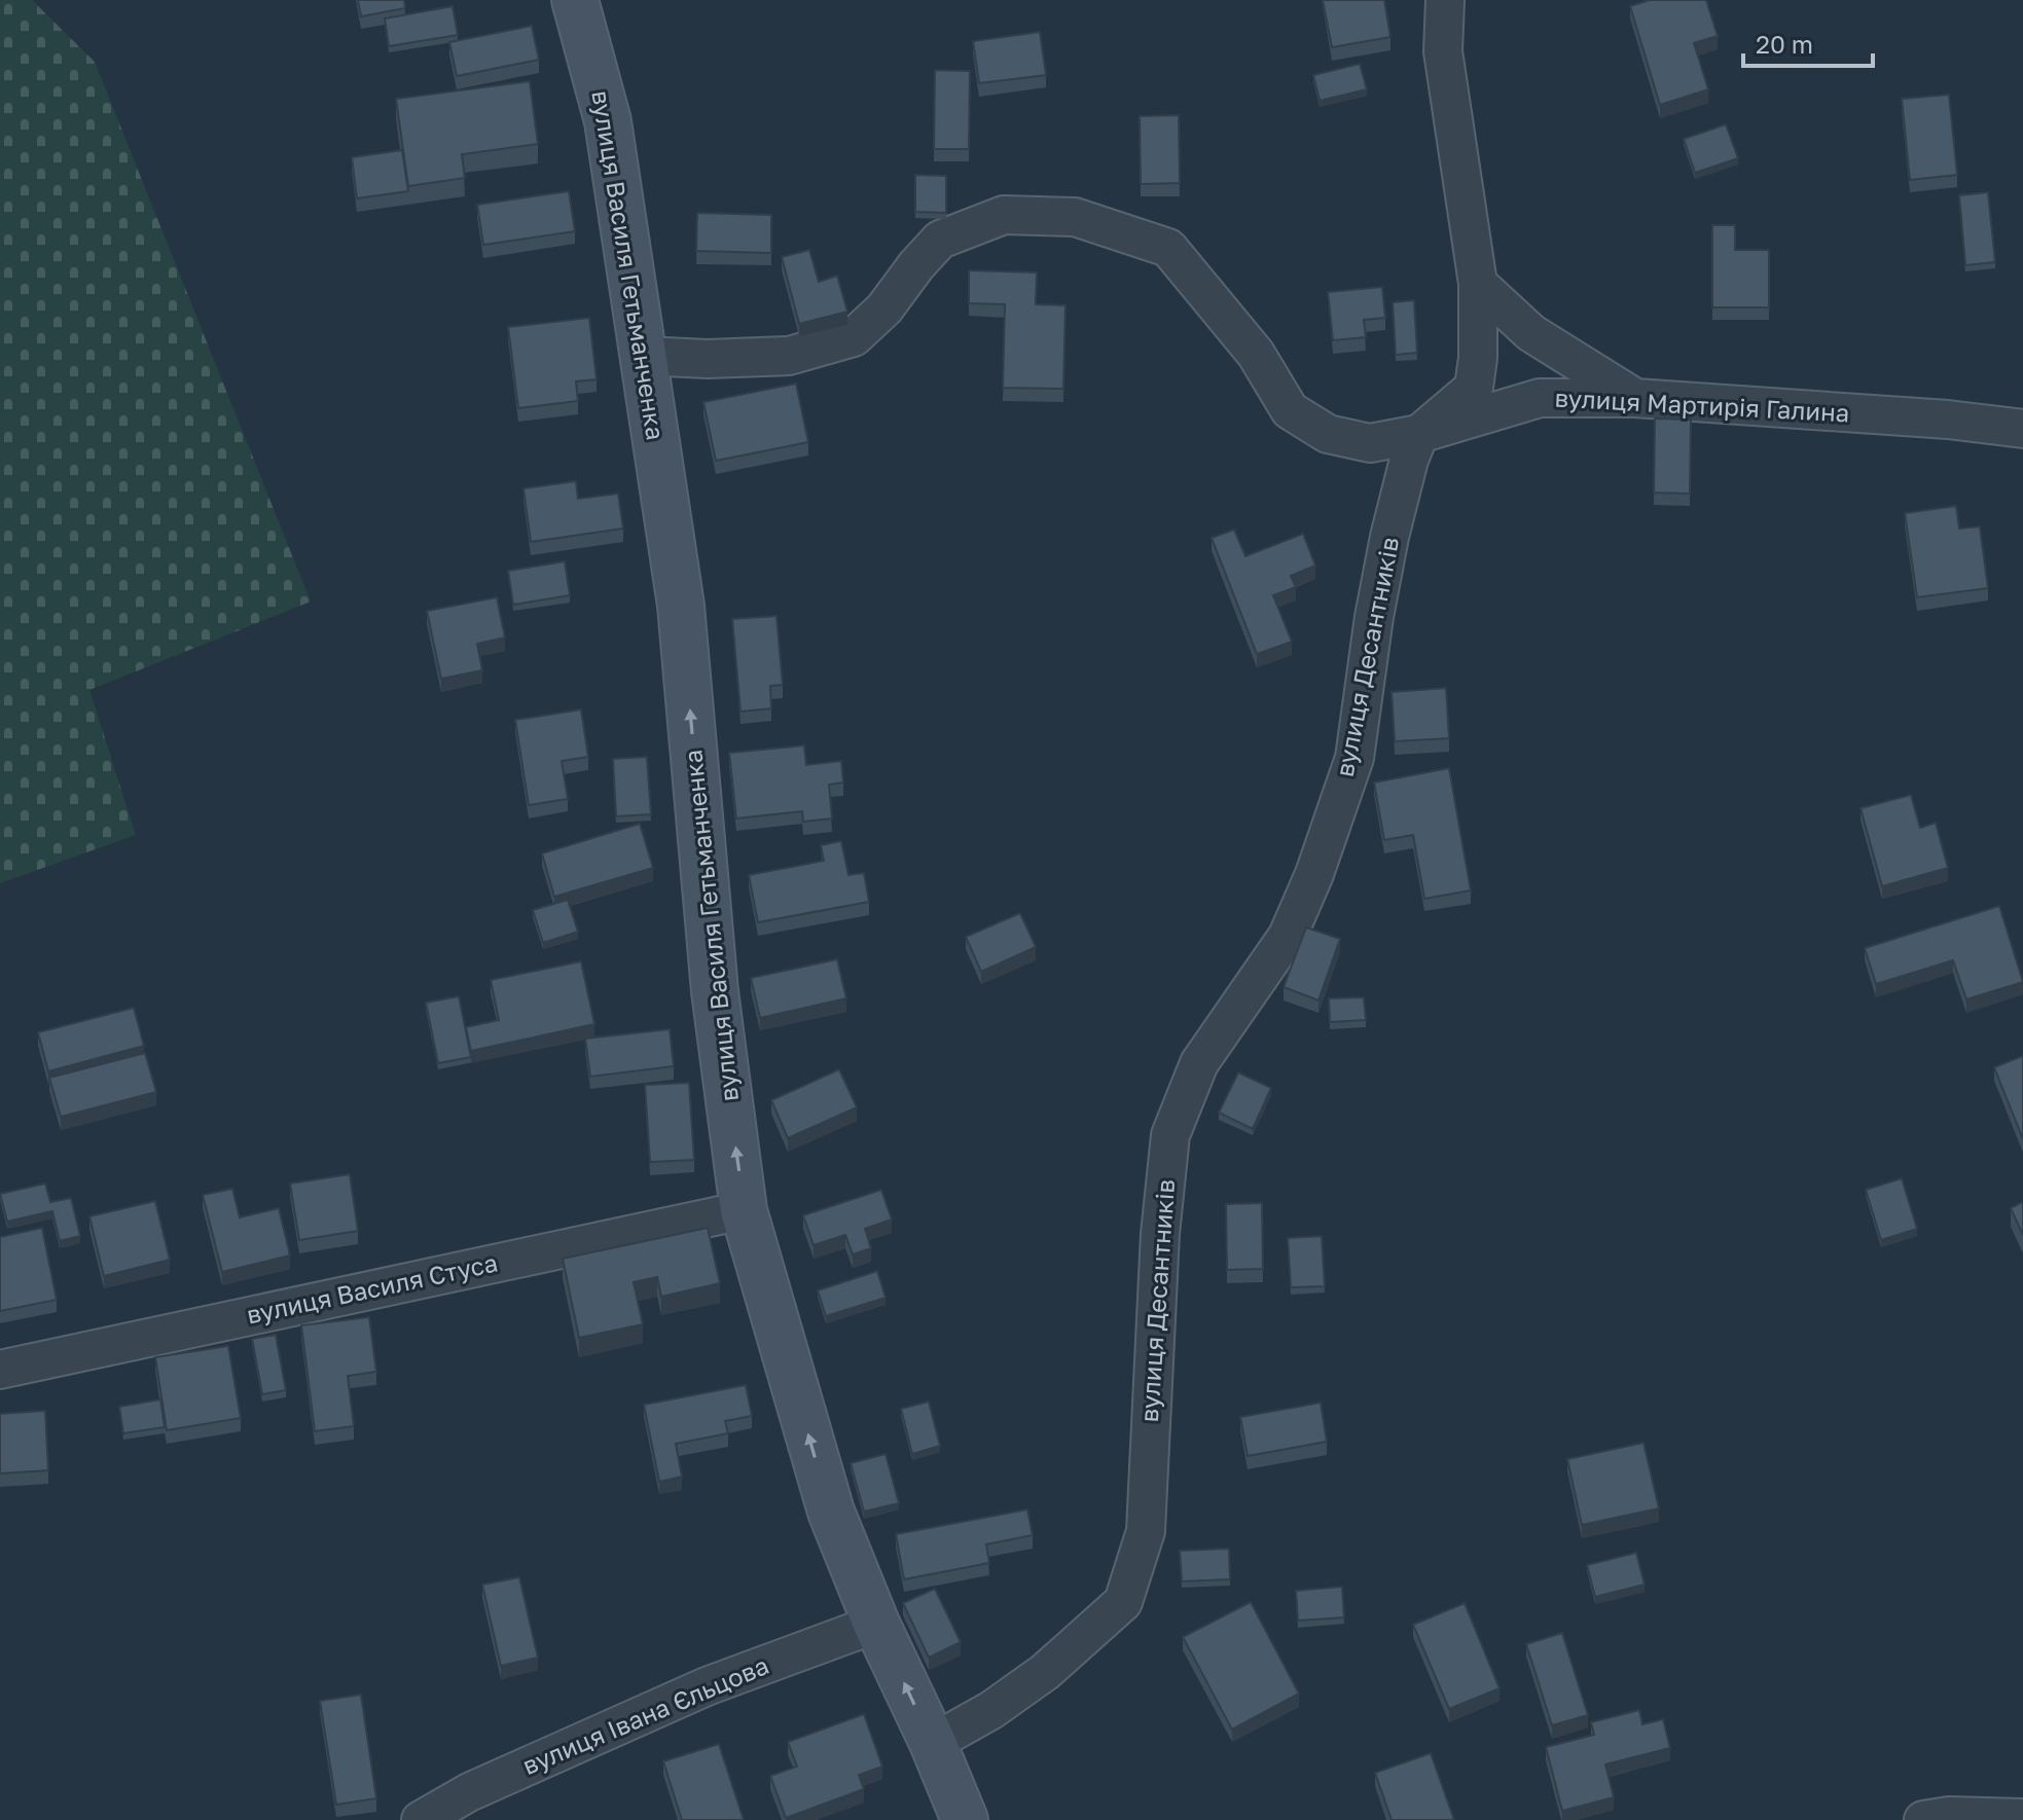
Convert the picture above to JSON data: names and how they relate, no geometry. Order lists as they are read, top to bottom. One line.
{"streets":{"street":["вулиця Василя Гетьманченка","вулиця Мартирія Галина","вулиця Десантників","вулиця Василя Стуса","вулиця Івана Єльцова"]},"crossings":[["вулиця Василя Гетьманченка","вулиця Мартирія Галина"],["вулиця Василя Гетьманченка","вулиця Десантників"],["вулиця Василя Гетьманченка","вулиця Василя Стуса"],["вулиця Василя Гетьманченка","вулиця Івана Єльцова"],["вулиця Мартирія Галина","вулиця Десантників"]],"one_way":["вулиця Василя Гетьманченка"],"scale_bar":"20 m"}
